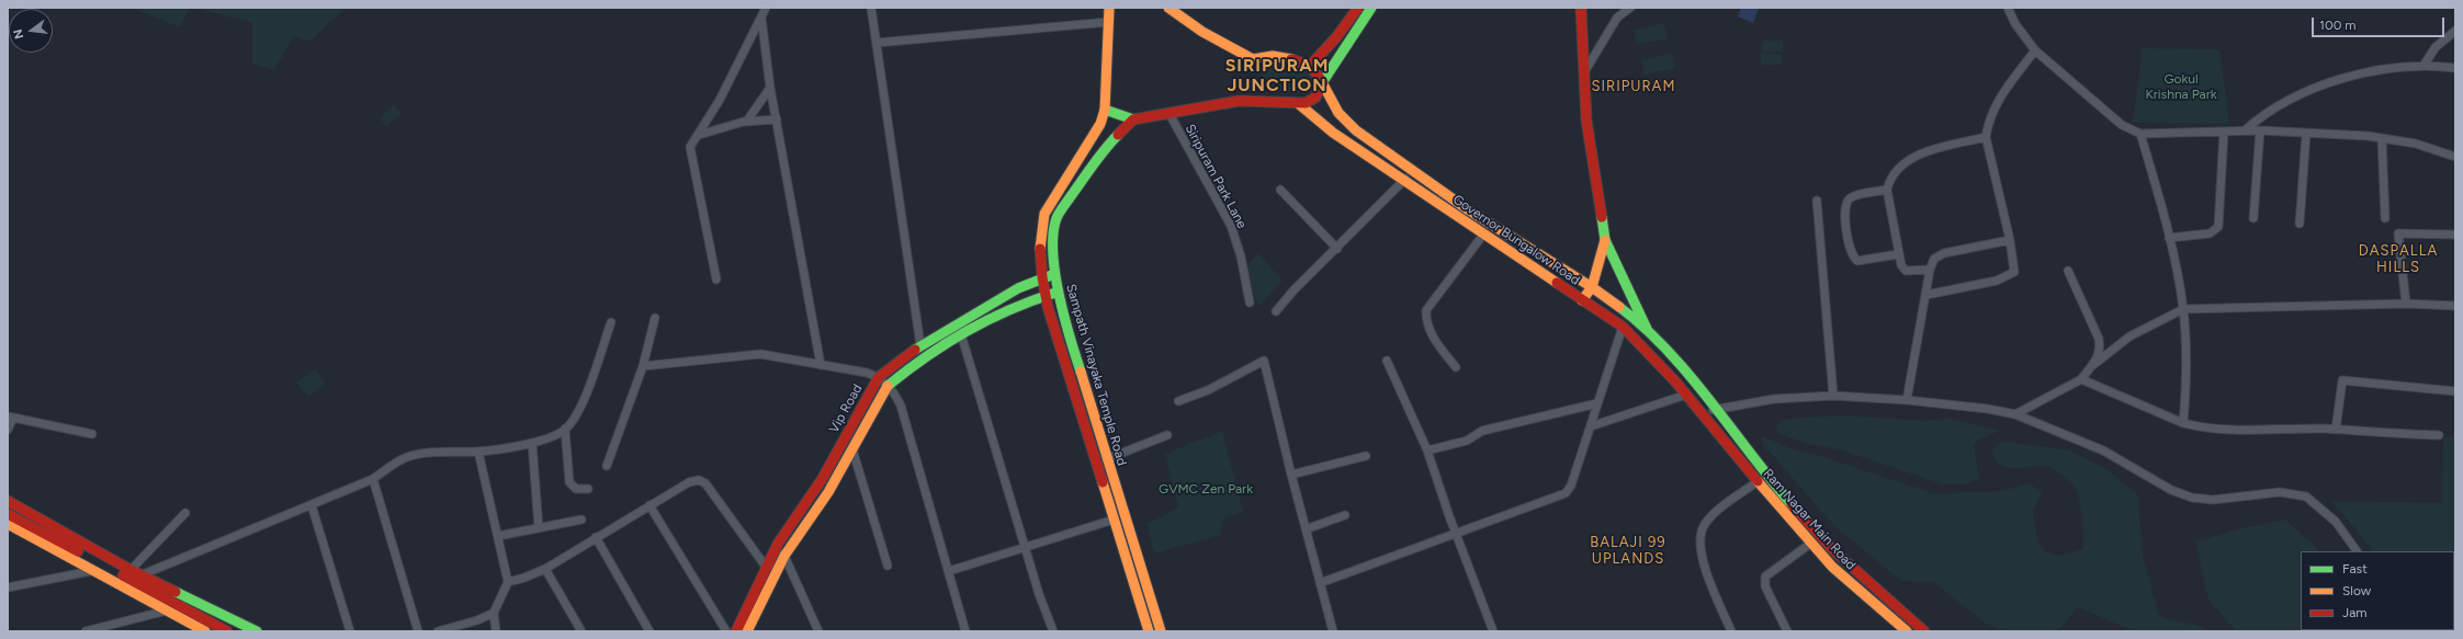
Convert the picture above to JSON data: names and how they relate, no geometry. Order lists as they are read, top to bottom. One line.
{"streets":{"main road":["Governor Bungalow Road","Sampath Vinayaka Temple Road","Vip Road","Ram Nagar Main Road"],"street":["Siripuram Park Lane"]},"crossings":[["Governor Bungalow Road","Ram Nagar Main Road"],["Sampath Vinayaka Temple Road","Vip Road"]],"districts":["SIRIPURAM JUNCTION","SIRIPURAM","DASPALLA HILLS","BALAJI 99 UPLANDS"],"parks":["Gokul Krishna Park","GVMC Zen Park"],"legend":["Fast","Slow","Jam"],"scale_bar":"100 m","north":"left"}
